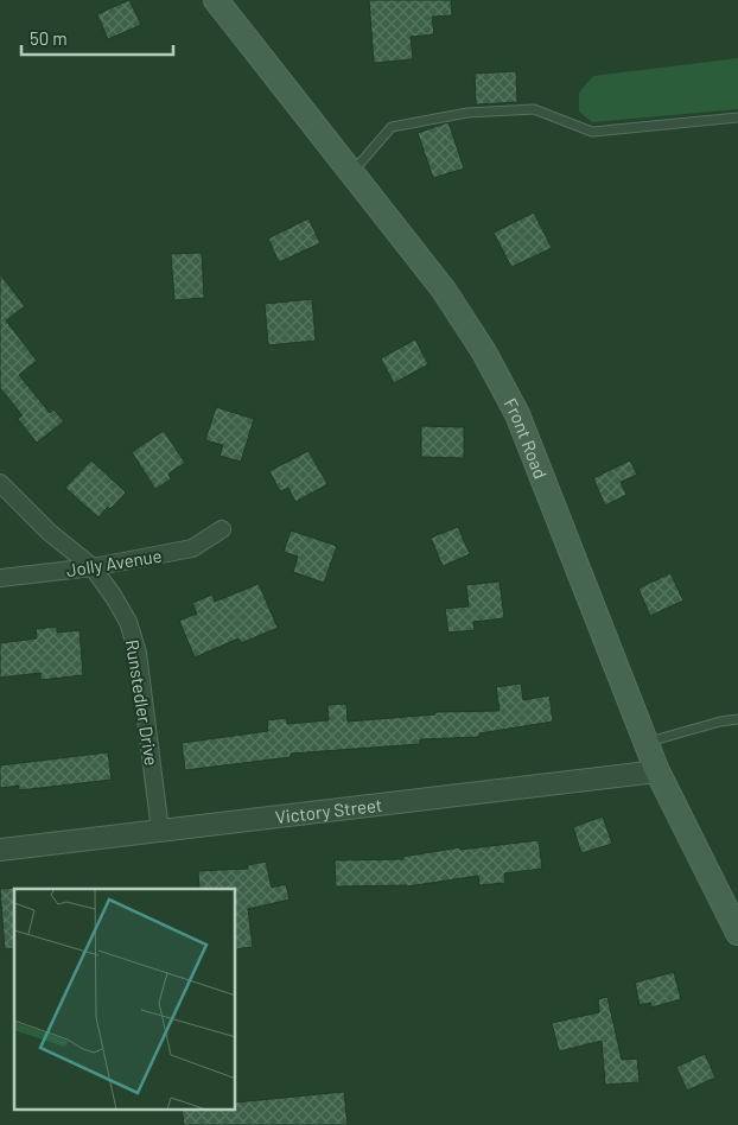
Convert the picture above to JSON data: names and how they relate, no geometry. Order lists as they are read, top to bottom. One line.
{"streets":{"main road":["Front Road"],"street":["Jolly Avenue","Runstedler Drive","Victory Street"]},"crossings":[["Front Road","Victory Street"],["Jolly Avenue","Runstedler Drive"],["Runstedler Drive","Victory Street"]],"scale_bar":"50 m"}
